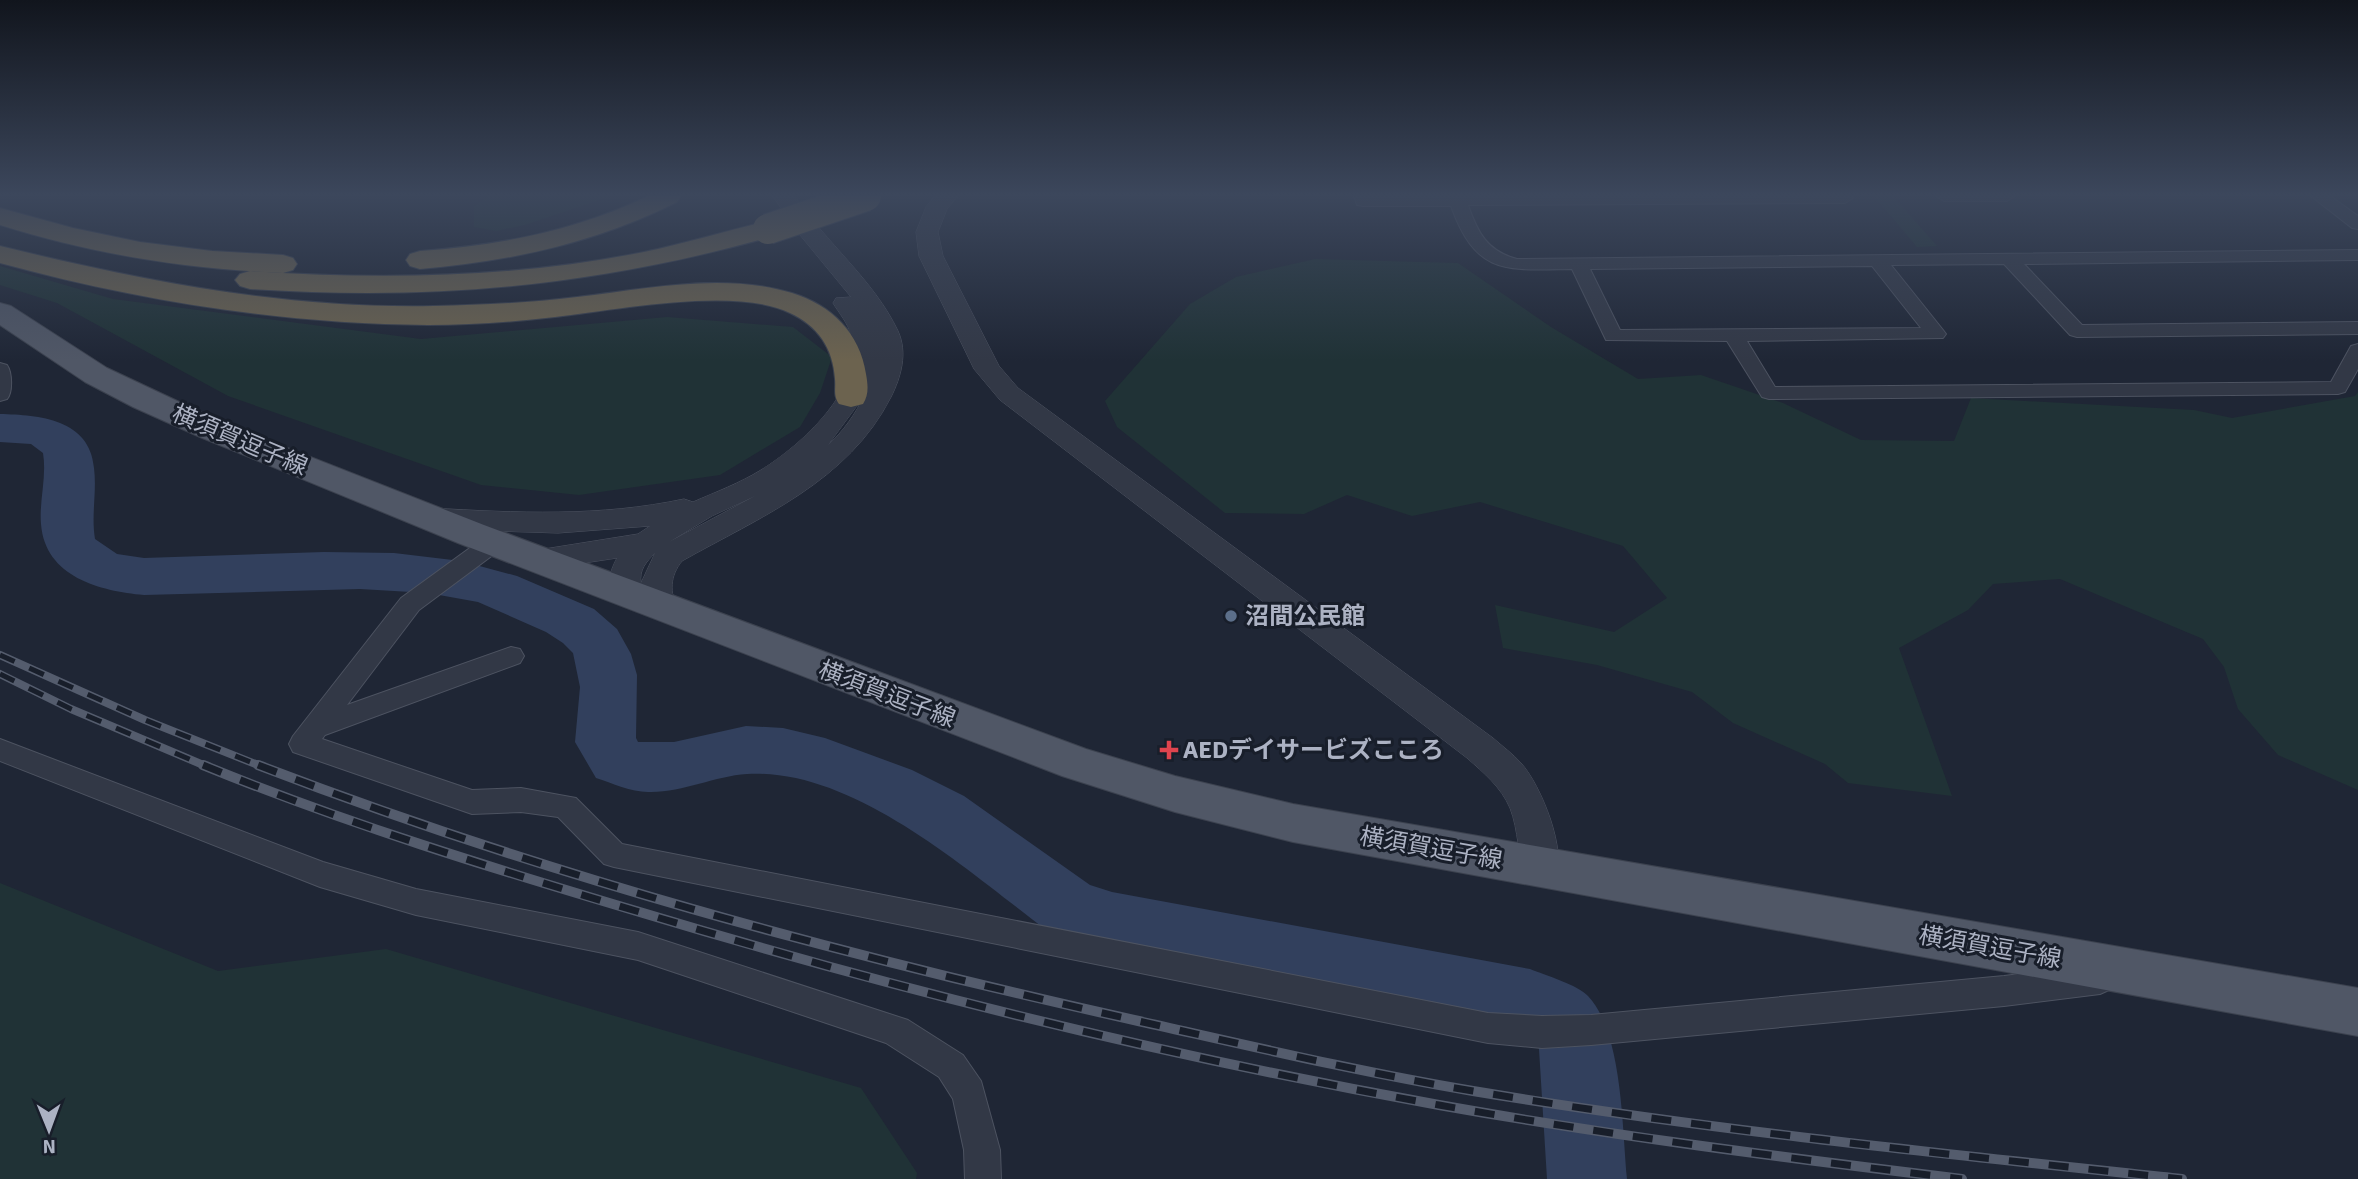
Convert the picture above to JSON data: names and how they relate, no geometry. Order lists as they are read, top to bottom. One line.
{"streets":{"main road":["横須賀逗子線"]},"places":{"other":["沼間公民館"],"health":["AEDデイサービズこころ"]},"north":"bottom"}
